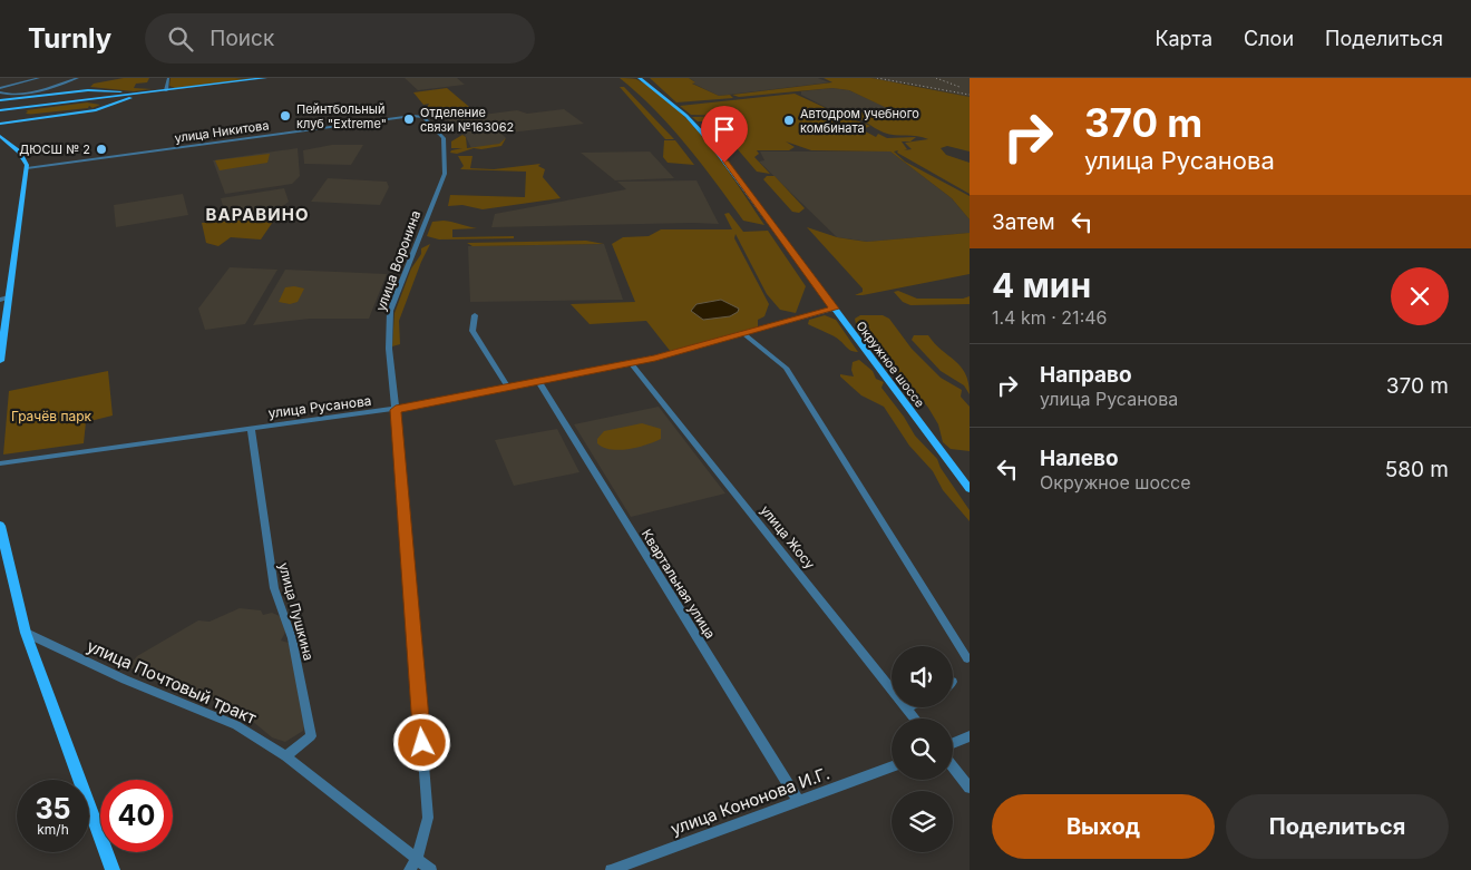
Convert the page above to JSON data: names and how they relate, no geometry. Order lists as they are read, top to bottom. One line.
{"streets":{"main road":["Окружное шоссе"],"street":["улица Никитова","улица Воронина","улица Русанова","улица Жосу","Квартальная улица","улица Пушкина","улица Почтовый тракт","улица Кононова И.Г."]},"crossings":[["улица Никитова","улица Воронина"],["улица Воронина","улица Русанова"],["улица Воронина","улица Почтовый тракт"],["Окружное шоссе","улица Русанова"],["улица Русанова","улица Жосу"],["улица Русанова","Квартальная улица"],["улица Русанова","улица Пушкина"],["Квартальная улица","улица Кононова И.Г."],["улица Пушкина","улица Почтовый тракт"]],"districts":["ВАРАВИНО"],"parks":["Грачёв парк"],"places":["Пейнтбольный клуб \"Extreme\"","Отделение связи №163062","Автодром учебного комбината","ДЮСШ № 2"],"page":{"header":"Turnly","search":"Поиск","nav":["Карта","Слои","Поделиться"],"turn":["370 m","улица Русанова"],"then":"Затем","heading":["4 мин","1.4 km · 21:46"],"list":[{"name":"Направо","note":"улица Русанова","value":"370 m"},{"name":"Налево","note":"Окружное шоссе","value":"580 m"}],"speed":"35 km/h","limit":"40","buttons":["Выход","Поделиться"]}}
